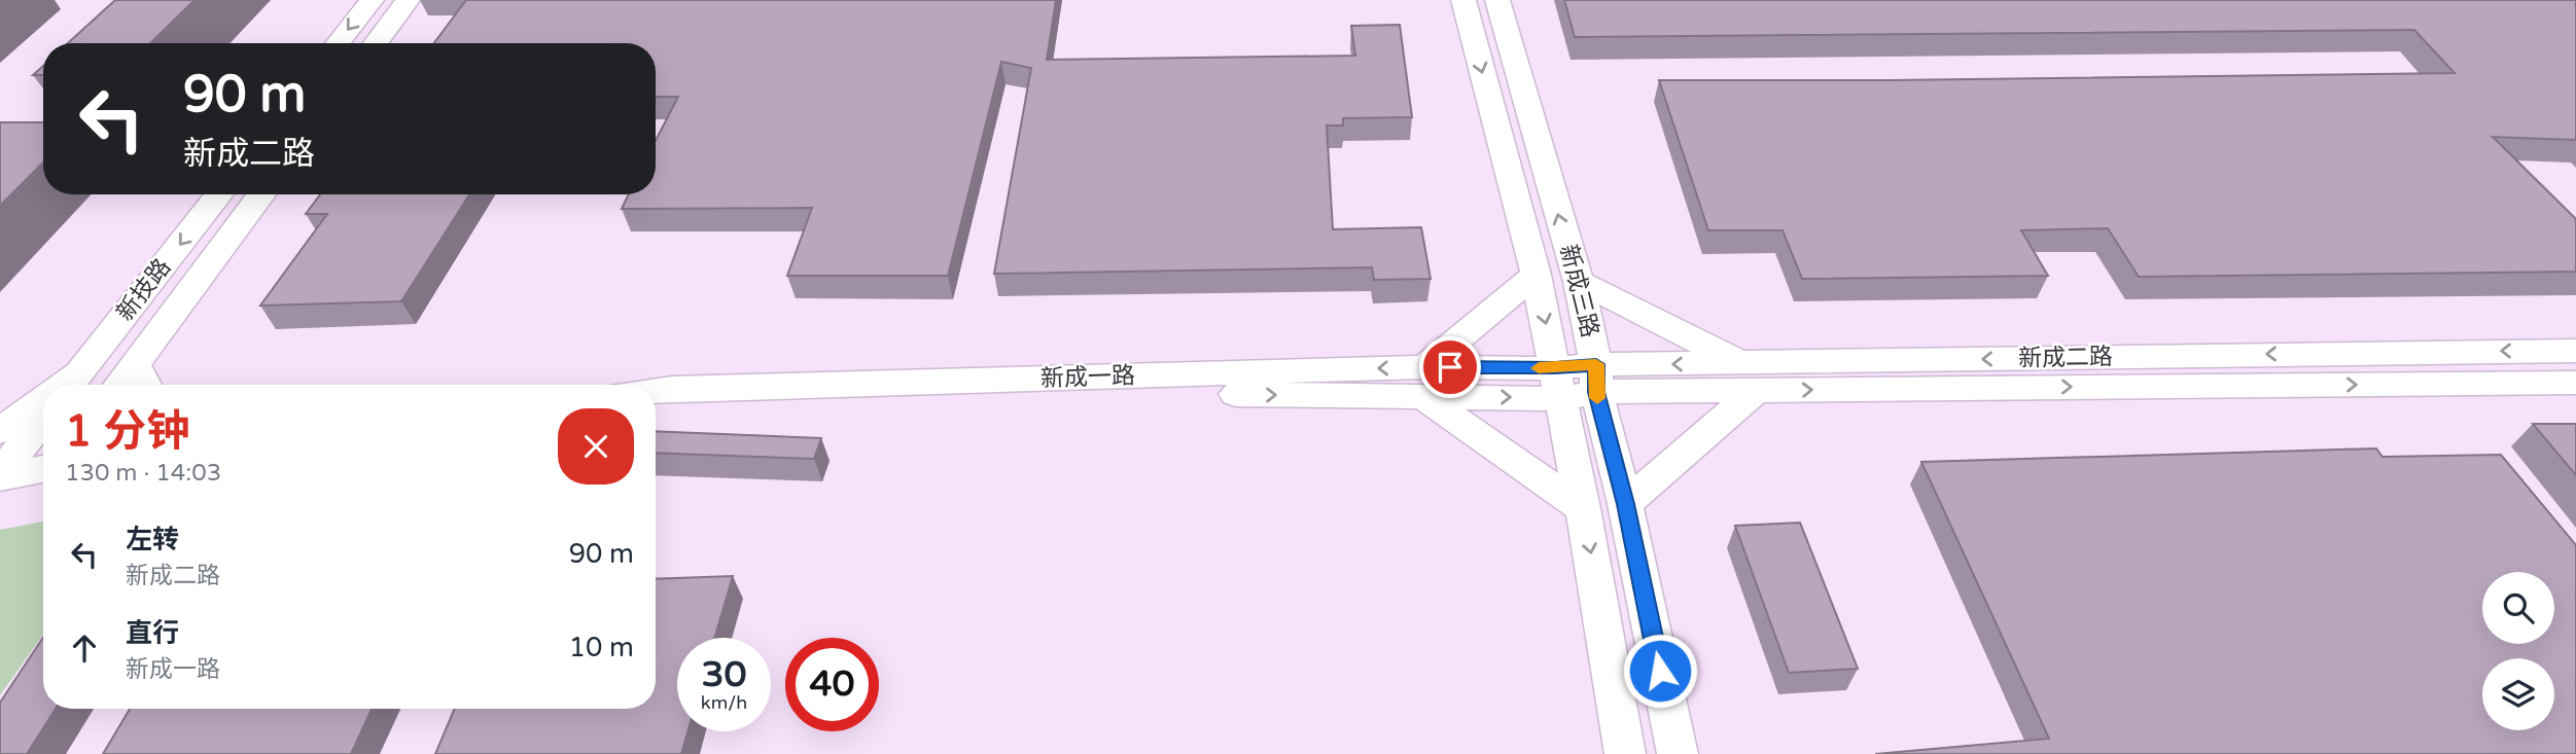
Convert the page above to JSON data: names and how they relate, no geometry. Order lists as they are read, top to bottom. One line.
{"streets":{"street":["新技路","新成三路","新成二路","新成一路"]},"crossings":[["新成三路","新成二路"],["新成三路","新成一路"],["新成二路","新成一路"]],"page":{"turn":["90 m","新成二路"],"heading":["1 分钟","130 m · 14:03"],"list":[{"name":"左转","note":"新成二路","value":"90 m"},{"name":"直行","note":"新成一路","value":"10 m"}],"speed":"30 km/h","limit":"40"}}
